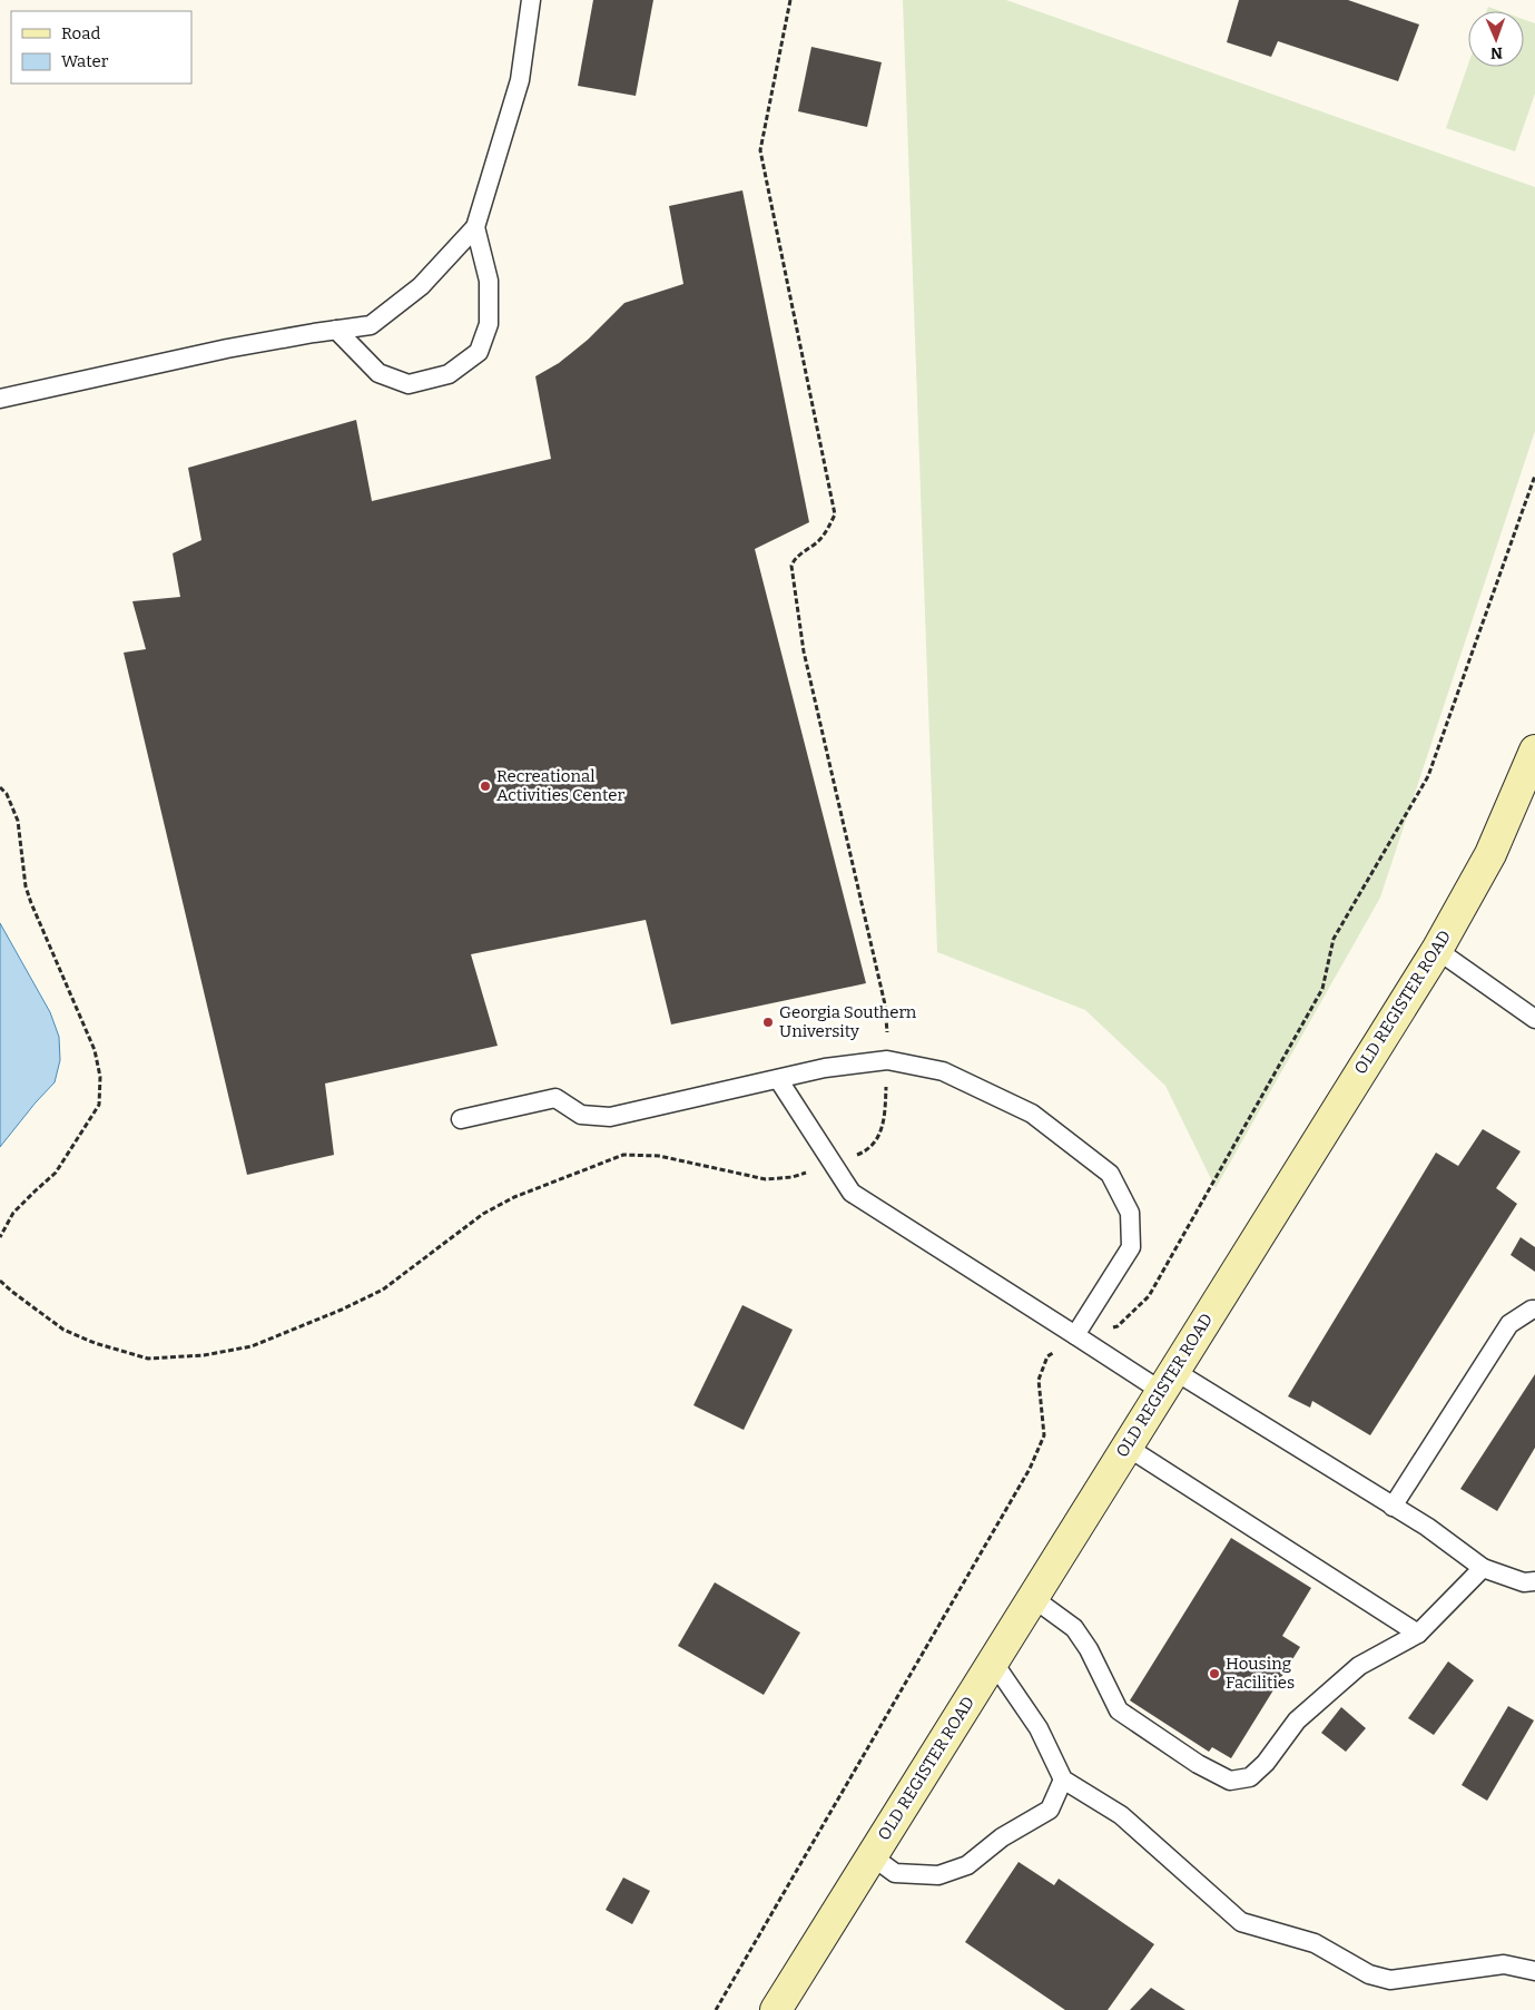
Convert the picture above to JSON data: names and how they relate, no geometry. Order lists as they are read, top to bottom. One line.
{"streets":{"street":["OLD REGISTER ROAD"]},"places":["Recreational Activities Center","Georgia Southern University","Housing Facilities"],"legend":["Road","Water"],"north":"bottom"}
